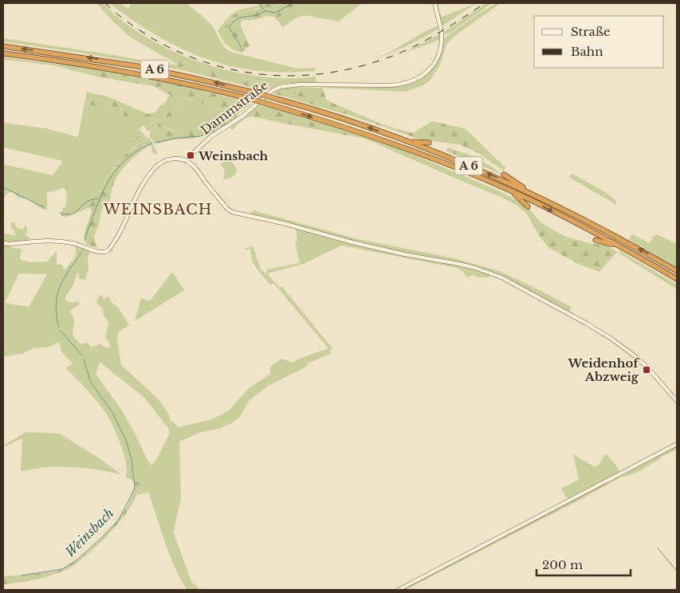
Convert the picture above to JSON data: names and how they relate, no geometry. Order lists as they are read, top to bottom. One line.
{"streets":{"highway":["A 6"],"street":["Dammstraße"]},"districts":["WEINSBACH"],"water":["Weinsbach"],"places":{"transit":["Weinsbach","Weidenhof Abzweig"]},"legend":["Straße","Bahn"],"scale_bar":"200 m"}
